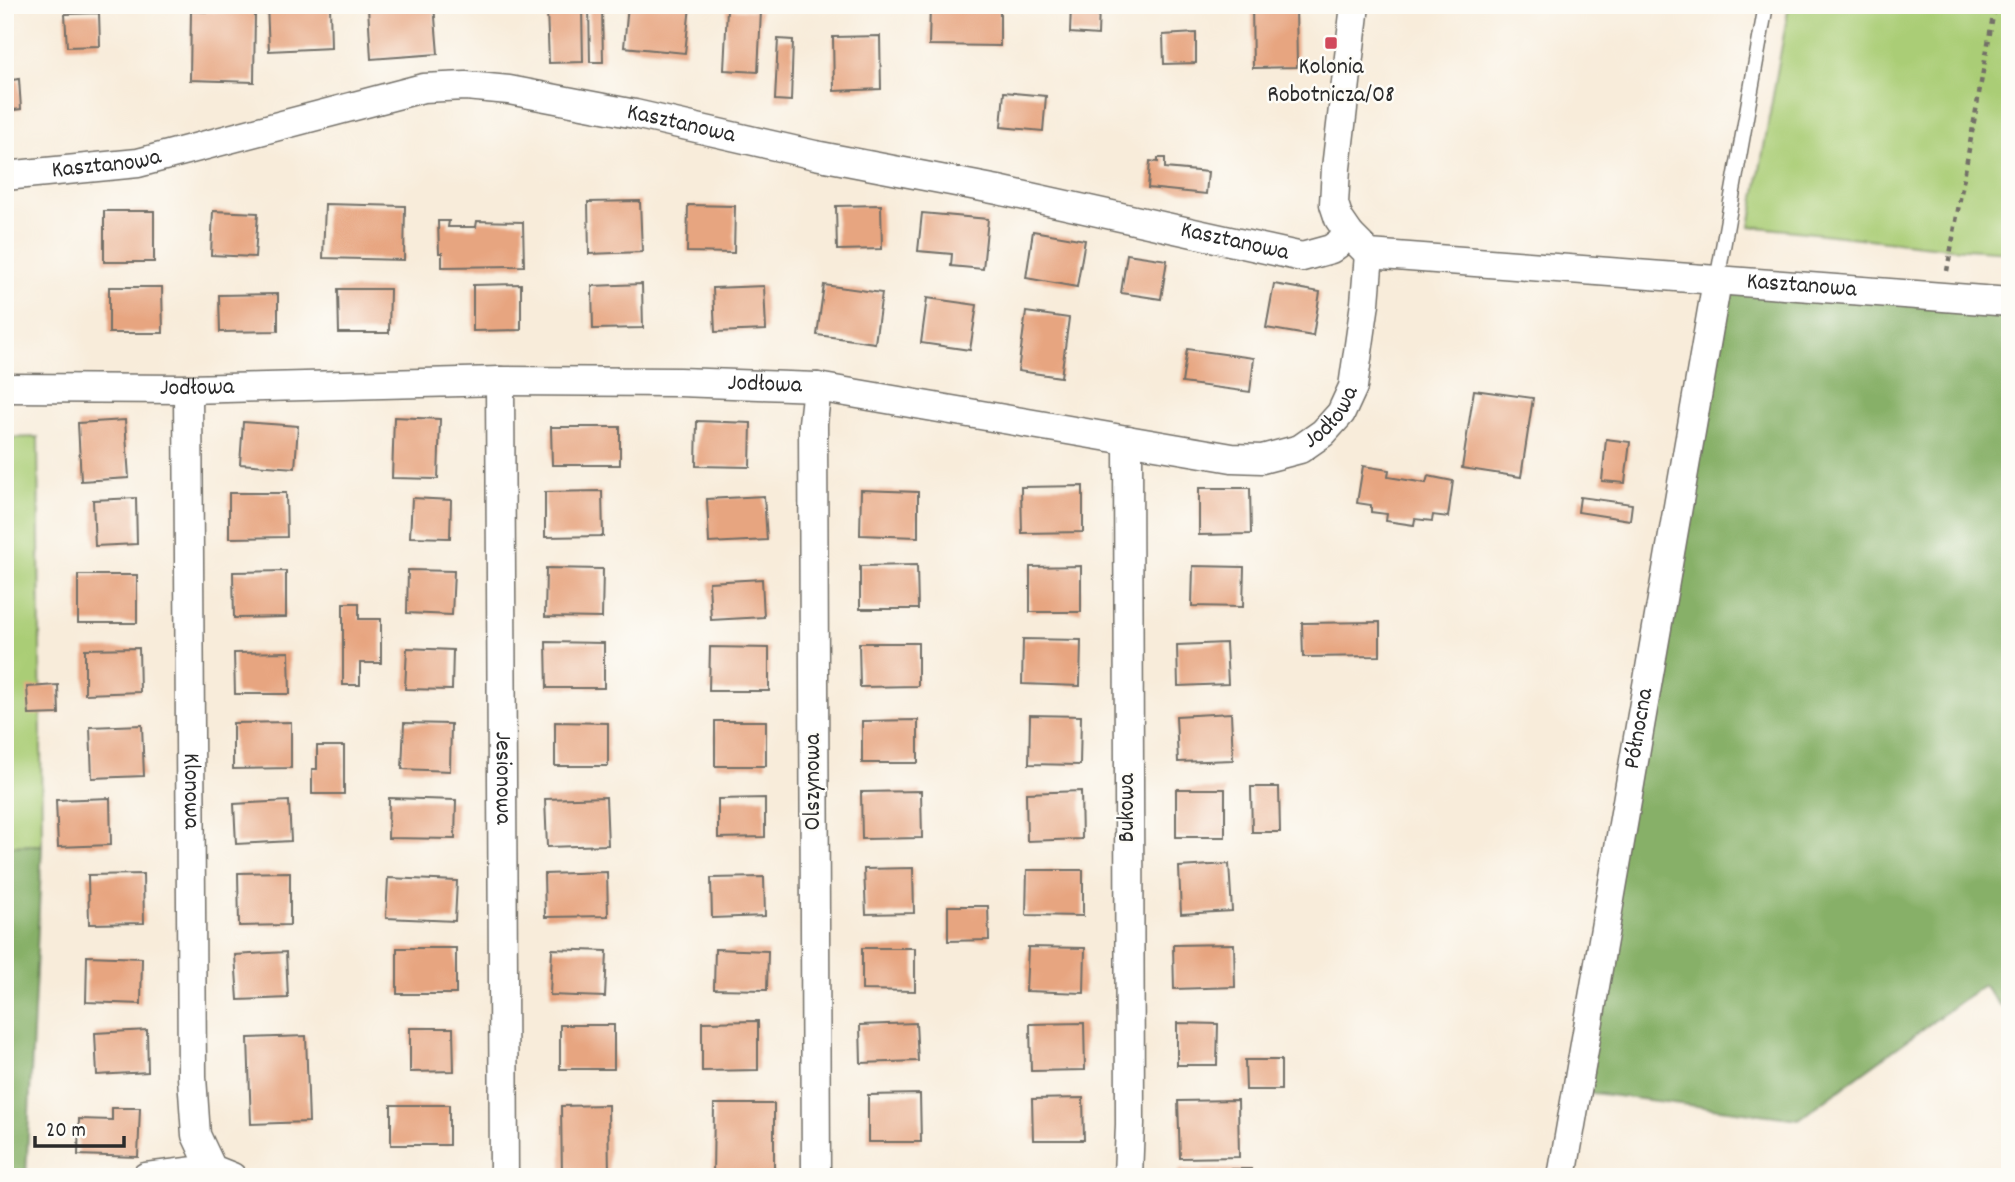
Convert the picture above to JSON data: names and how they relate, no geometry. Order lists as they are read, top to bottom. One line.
{"streets":{"street":["Kasztanowa","Jodłowa","Północna","Jesionowa","Olszynowa","Klonowa","Bukowa"]},"crossings":[["Kasztanowa","Jodłowa"],["Kasztanowa","Północna"],["Jodłowa","Jesionowa"],["Jodłowa","Olszynowa"],["Jodłowa","Klonowa"],["Jodłowa","Bukowa"]],"places":{"transit":["Kolonia Robotnicza/08"]},"scale_bar":"20 m"}
